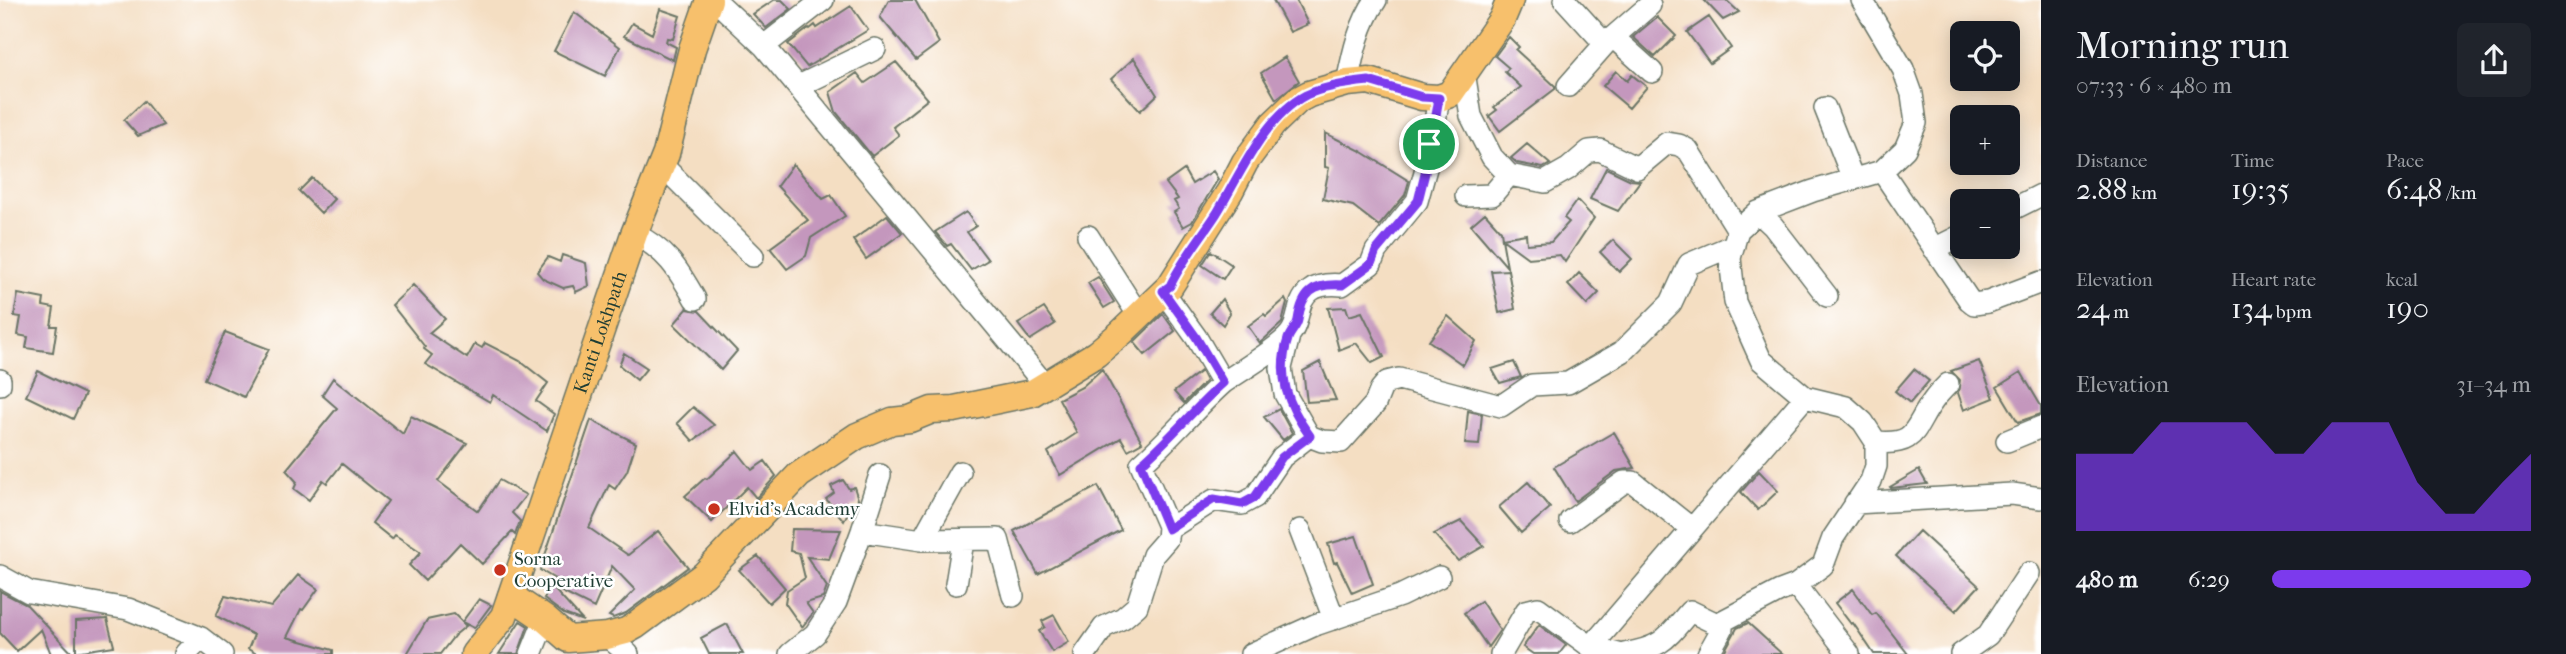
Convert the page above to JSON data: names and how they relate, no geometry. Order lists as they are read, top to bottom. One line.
{"streets":{"main road":["Kanti Lokhpath"]},"places":["Elvid's Academy","Sorna Cooperative"],"page":{"heading":["Morning run","07:33 · 6 × 480 m"],"map_buttons":["+","−"],"stats":[["Distance","2.88 km"],["Time","19:35"],["Pace","6:48 /km"],["Elevation","24 m"],["Heart rate","134 bpm"],["kcal","190"]],"chart":["Elevation","31–34 m"],"list":[{"name":"480 m","note":"6:29"}]}}
